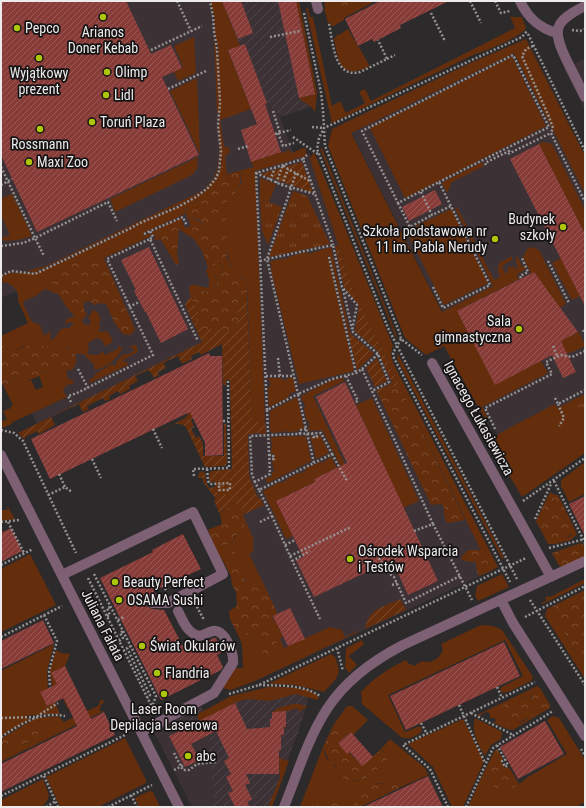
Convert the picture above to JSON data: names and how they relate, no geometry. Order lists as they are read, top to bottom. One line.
{"streets":{"street":["Ignacego Łukasiewicza","Juliana Fałata"]},"places":["Arianos Doner Kebab","Pepco","Wyjątkowy prezent","Olimp","Lidl","Toruń Plaza","Rossmann","Maxi Zoo","Budynek szkoły","Szkoła podstawowa nr 11 im. Pabla Nerudy","Sala gimnastyczna","Ośrodek Wsparcia i Testów","Beauty Perfect","OSAMA Sushi","Świat Okularów","Flandria","Laser Room Depilacja Laserowa","abc"]}
